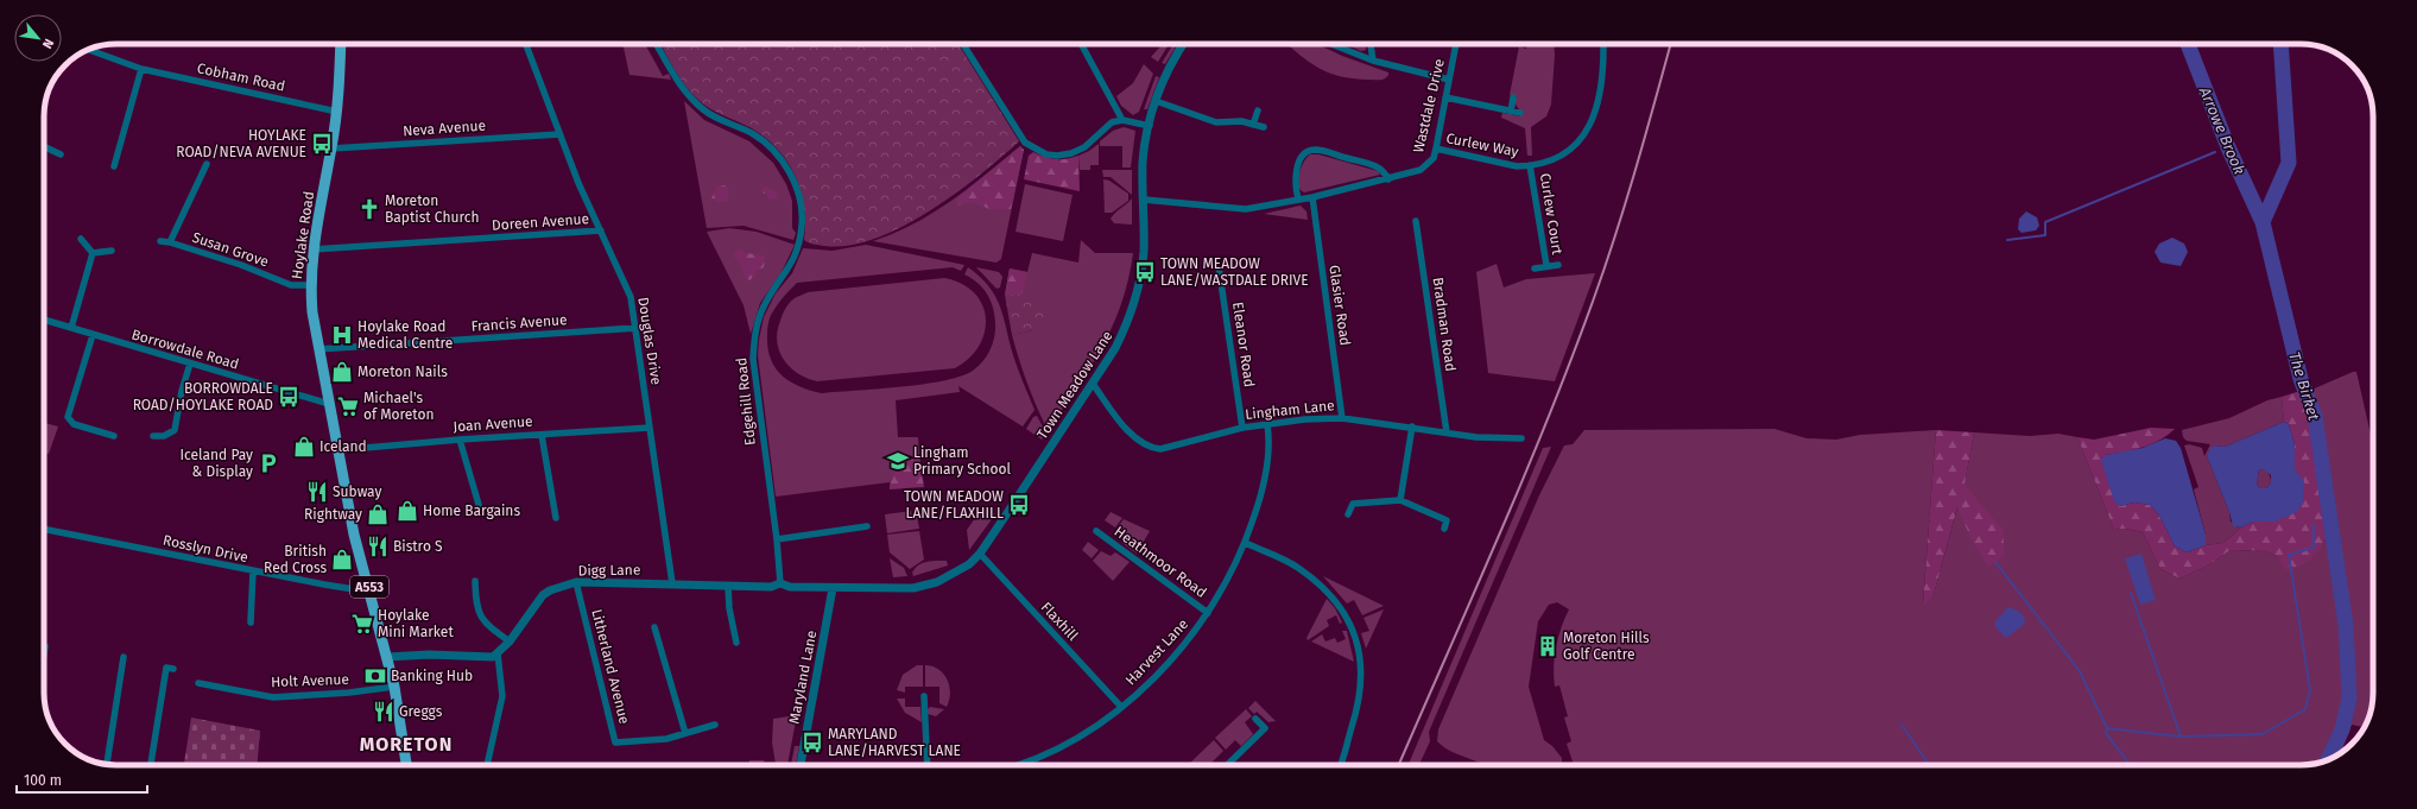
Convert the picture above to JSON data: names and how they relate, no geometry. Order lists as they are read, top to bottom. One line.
{"streets":{"main road":["Hoylake Road","A553"],"street":["Cobham Road","Wastdale Drive","Neva Avenue","Curlew Way","Curlew Court","Doreen Avenue","Susan Grove","Glasier Road","Francis Avenue","Bradman Road","Douglas Drive","Eleanor Road","Borrowdale Road","Town Meadow Lane","Edgehill Road","Lingham Lane","Joan Avenue","Rosslyn Drive","Heathmoor Road","Digg Lane","Flaxhill","Harvest Lane","Litherland Avenue","Maryland Lane","Holt Avenue"]},"crossings":[["Cobham Road","Hoylake Road"],["Wastdale Drive","Curlew Way"],["Wastdale Drive","Glasier Road"],["Wastdale Drive","Town Meadow Lane"],["Neva Avenue","Hoylake Road"],["Neva Avenue","Douglas Drive"],["Curlew Way","Curlew Court"],["Doreen Avenue","Hoylake Road"],["Doreen Avenue","Douglas Drive"],["Hoylake Road","Susan Grove"],["Hoylake Road","Francis Avenue"],["Hoylake Road","Borrowdale Road"],["Hoylake Road","Joan Avenue"],["Hoylake Road","Rosslyn Drive"],["Hoylake Road","Holt Avenue"],["Glasier Road","Lingham Lane"],["Francis Avenue","Douglas Drive"],["Bradman Road","Lingham Lane"],["Douglas Drive","Joan Avenue"],["Douglas Drive","Digg Lane"],["Eleanor Road","Lingham Lane"],["Town Meadow Lane","Lingham Lane"],["Town Meadow Lane","Digg Lane"],["Town Meadow Lane","Flaxhill"],["Town Meadow Lane","Maryland Lane"],["Edgehill Road","Digg Lane"],["Lingham Lane","Harvest Lane"],["Heathmoor Road","Harvest Lane"],["Digg Lane","Litherland Avenue"],["Digg Lane","Maryland Lane"],["Flaxhill","Harvest Lane"]],"districts":["MORETON"],"water":["Arrowe Brook","The Birket"],"places":{"bus stop":["HOYLAKE ROAD/NEVA AVENUE","TOWN MEADOW LANE/WASTDALE DRIVE","BORROWDALE ROAD/HOYLAKE ROAD","TOWN MEADOW LANE/FLAXHILL","MARYLAND LANE/HARVEST LANE"],"church":["Moreton Baptist Church"],"hospital":["Hoylake Road Medical Centre"],"shop":["Moreton Nails","Iceland","Home Bargains","Rightway","British Red Cross"],"supermarket":["Michael's of Moreton","Hoylake Mini Market"],"school or university":["Lingham Primary School"],"parking":["Iceland Pay & Display"],"restaurant":["Subway","Bistro S","Greggs"],"building":["Moreton Hills Golf Centre"],"bank":["Banking Hub"]},"scale_bar":"100 m","north":"bottom right"}
